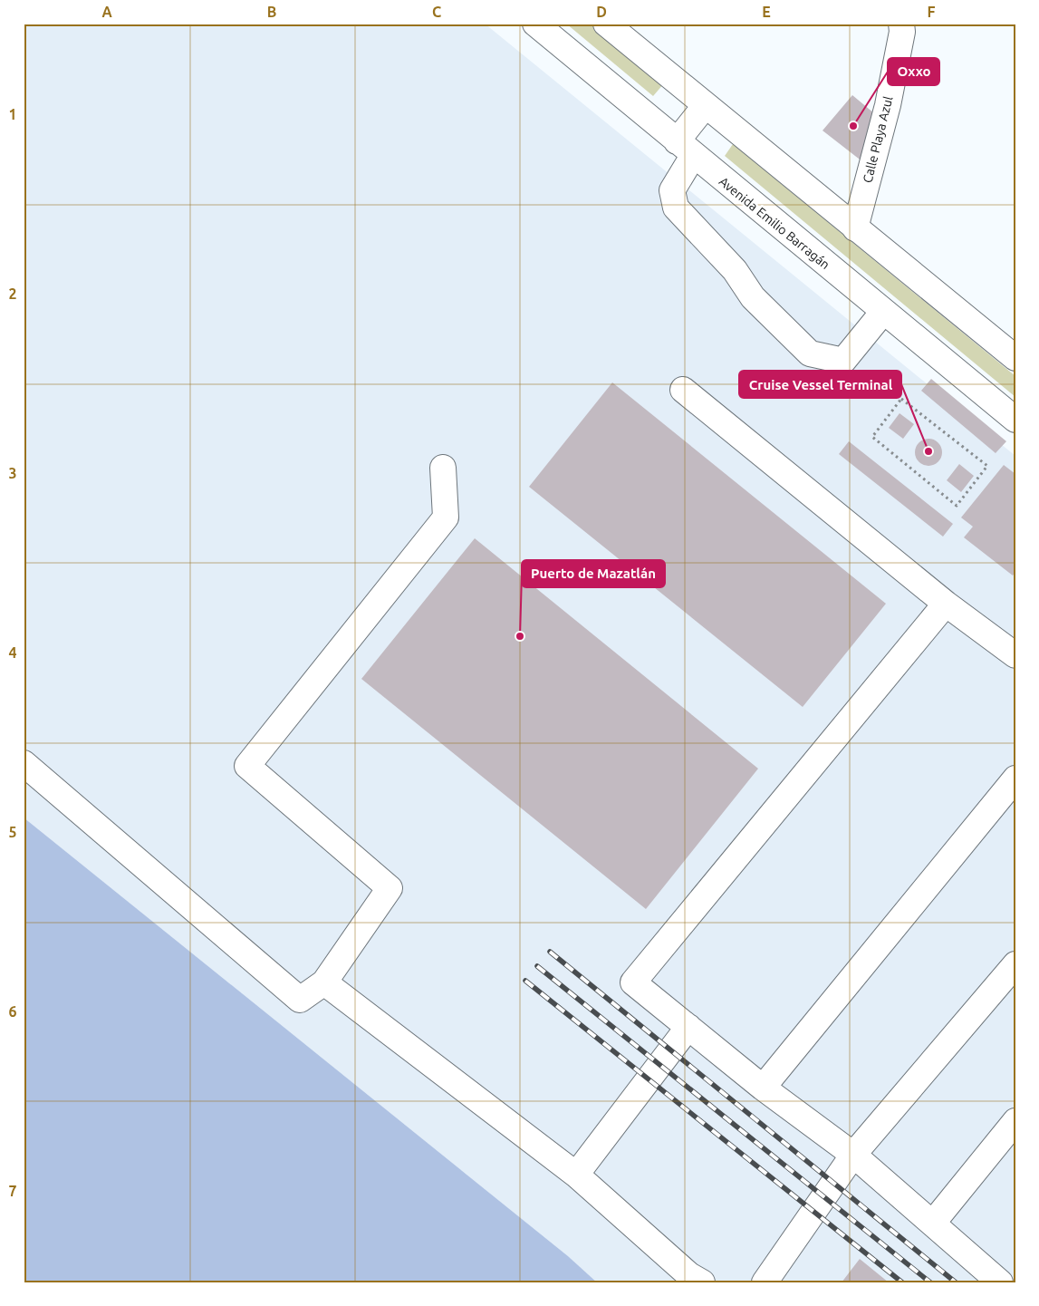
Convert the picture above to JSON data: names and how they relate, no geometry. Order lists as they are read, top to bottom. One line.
{"streets":{"main road":["Calle Playa Azul","Avenida Emilio Barragán"]},"places":["Oxxo","Cruise Vessel Terminal","Puerto de Mazatlán"],"grid":{"columns":["A","B","C","D","E","F"],"rows":["1","2","3","4","5","6","7"]}}
